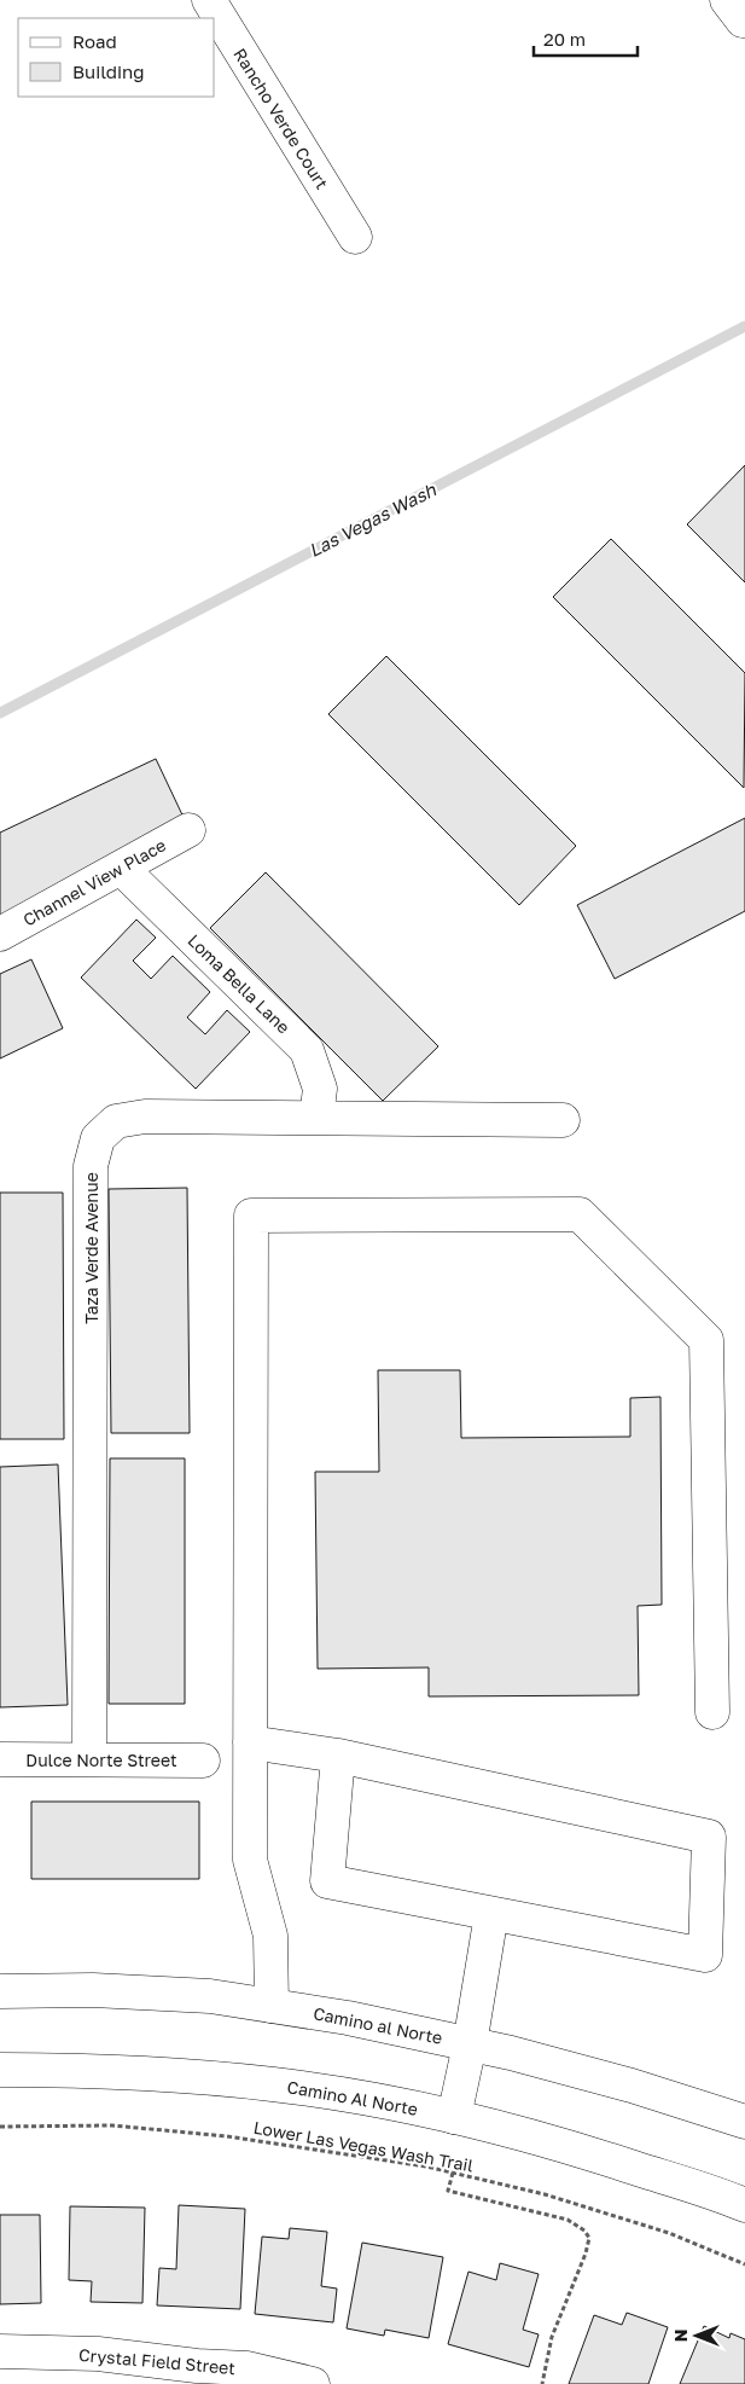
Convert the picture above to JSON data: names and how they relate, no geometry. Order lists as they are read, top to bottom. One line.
{"streets":{"street":["Rancho Verde Court","Channel View Place","Loma Bella Lane","Taza Verde Avenue","Dulce Norte Street","Camino al Norte","Camino Al Norte","Crystal Field Street"],"path":["Lower Las Vegas Wash Trail"]},"crossings":[["Channel View Place","Loma Bella Lane"],["Loma Bella Lane","Taza Verde Avenue"],["Taza Verde Avenue","Dulce Norte Street"]],"water":["Las Vegas Wash"],"legend":["Road","Building"],"scale_bar":"20 m","north":"left"}
